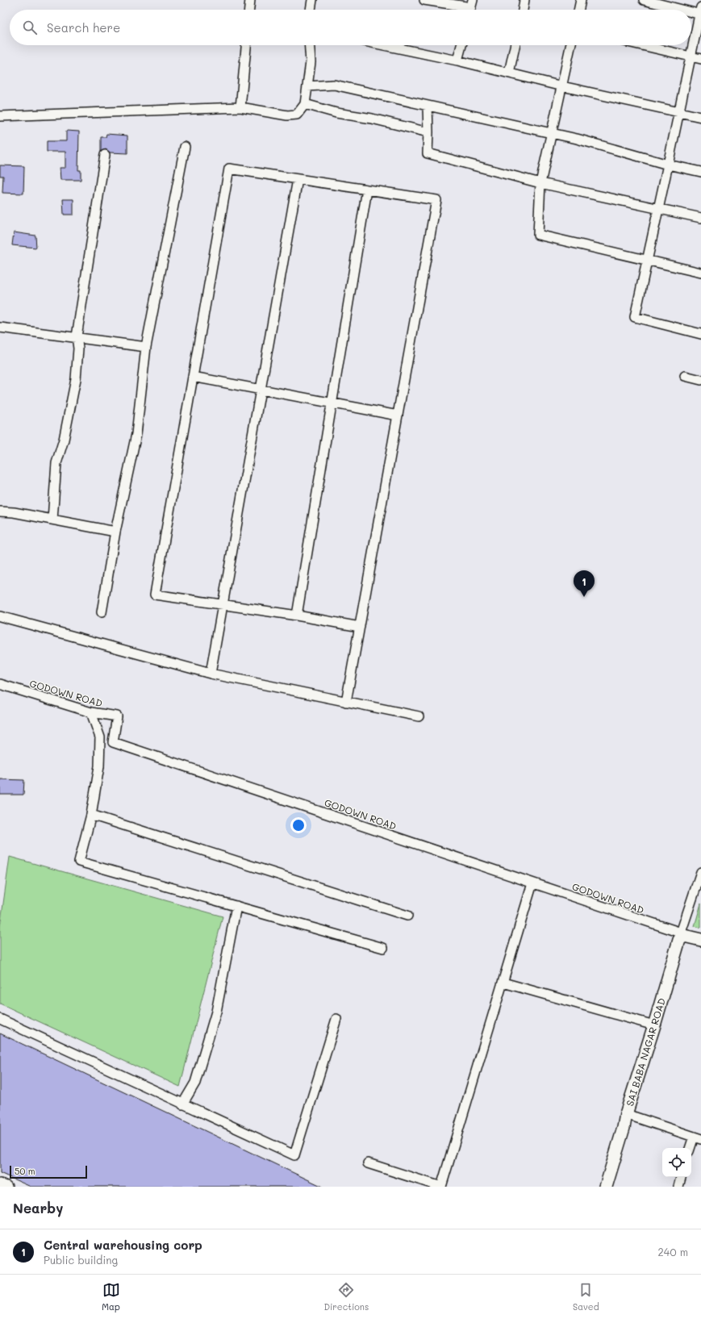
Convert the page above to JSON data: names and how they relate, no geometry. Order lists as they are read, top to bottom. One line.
{"streets":{"main road":["SAI BABA NAGAR ROAD"],"street":["GODOWN ROAD"]},"crossings":[["GODOWN ROAD","SAI BABA NAGAR ROAD"]],"scale_bar":"50 m","page":{"search":"Search here","pins":"1","scale":"50 m","heading":"Nearby","list":[{"mark":"1","name":"Central warehousing corp","note":"Public building","value":"240 m"}],"nav":["Map","Directions","Saved"]}}
